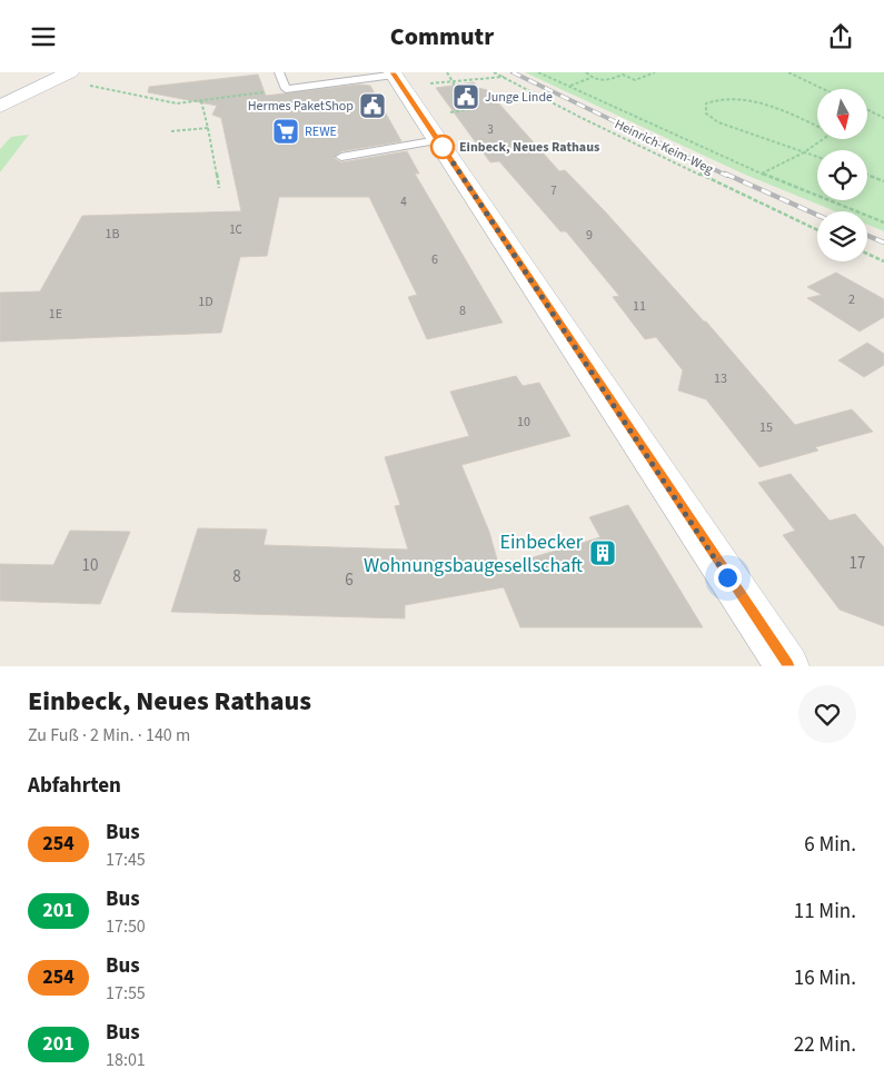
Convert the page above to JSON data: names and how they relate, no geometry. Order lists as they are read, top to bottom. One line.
{"streets":{"path":["Heinrich-Keim-Weg"]},"places":{"public building":["Junge Linde","Hermes PaketShop"],"supermarket":["REWE"],"other":["Einbeck, Neues Rathaus"],"building":["Einbecker Wohnungsbaugesellschaft"]},"lines":["bus line 254"],"house_numbers":["3","7","4","1C","1B","9","6","2","1D","11","8","1E","13","10","15","17","10","8","6"],"north":"bottom","page":{"header":"Commutr","heading":[["Einbeck, Neues Rathaus","Zu Fuß · 2 Min. · 140 m"],"Abfahrten"],"list":[{"mark":"254","name":"Bus","note":"17:45","value":"6 Min."},{"mark":"201","name":"Bus","note":"17:50","value":"11 Min."},{"mark":"254","name":"Bus","note":"17:55","value":"16 Min."},{"mark":"201","name":"Bus","note":"18:01","value":"22 Min."}]}}
